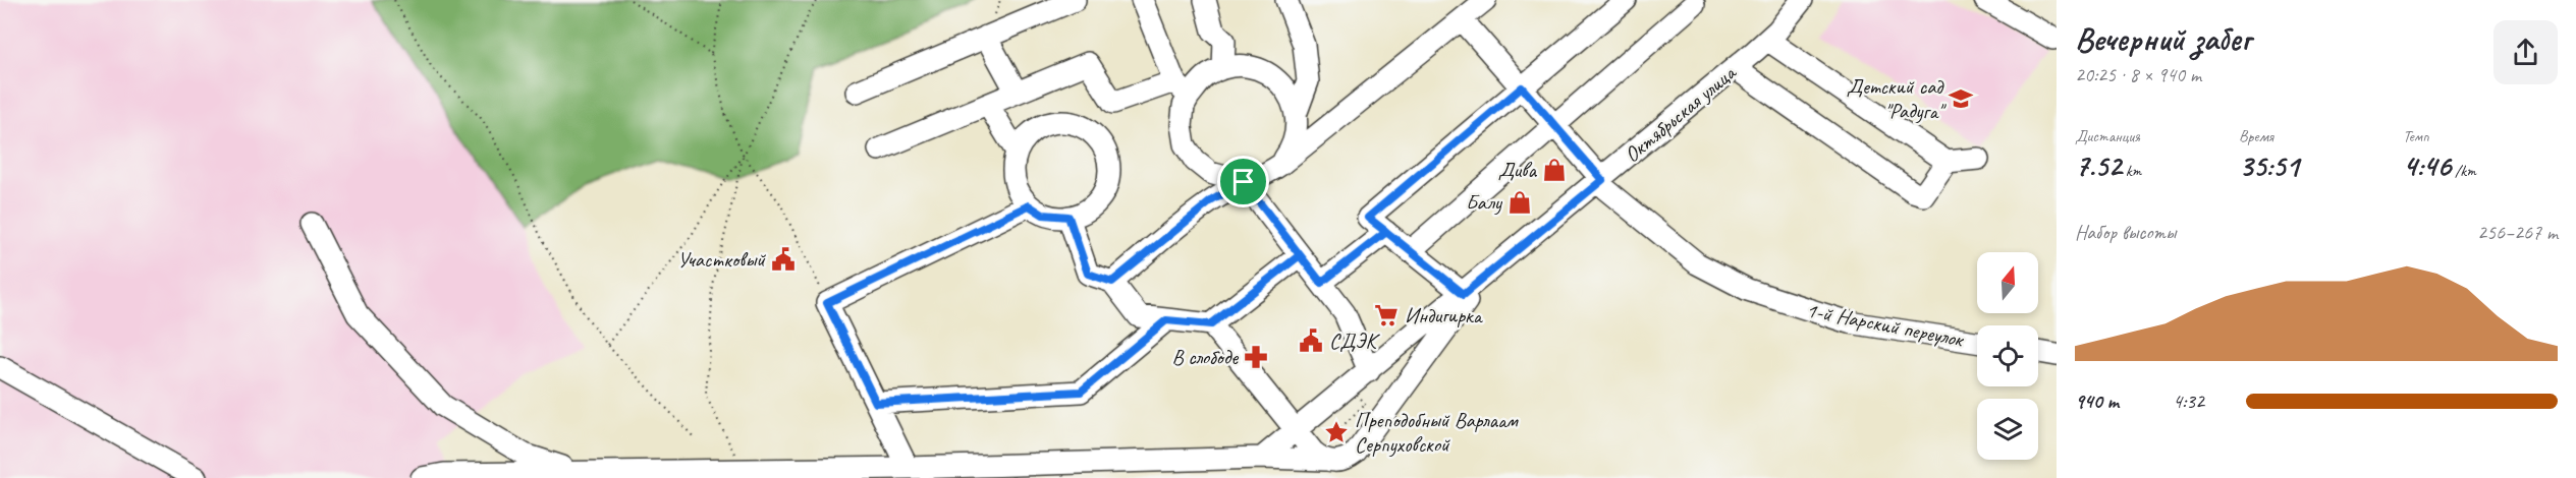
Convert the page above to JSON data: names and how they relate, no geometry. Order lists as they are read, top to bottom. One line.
{"streets":{"street":["Октябрьская улица","1-й Нарский переулок"]},"crossings":[["Октябрьская улица","1-й Нарский переулок"]],"places":{"school or university":["Детский сад \"Радуга\""],"shop":["Дива","Балу"],"public building":["Участковый","СДЭК"],"supermarket":["Индигирка"],"pharmacy":["В слободе"],"place":["Преподобный Варлаам Серпуховской"]},"north":"top","page":{"heading":["Вечерний забег","20:25 · 8 × 940 m"],"stats":[["Дистанция","7.52 km"],["Время","35:51"],["Темп","4:46 /km"]],"chart":["Набор высоты","256–267 m"],"list":[{"name":"940 m","note":"4:32"}]}}
